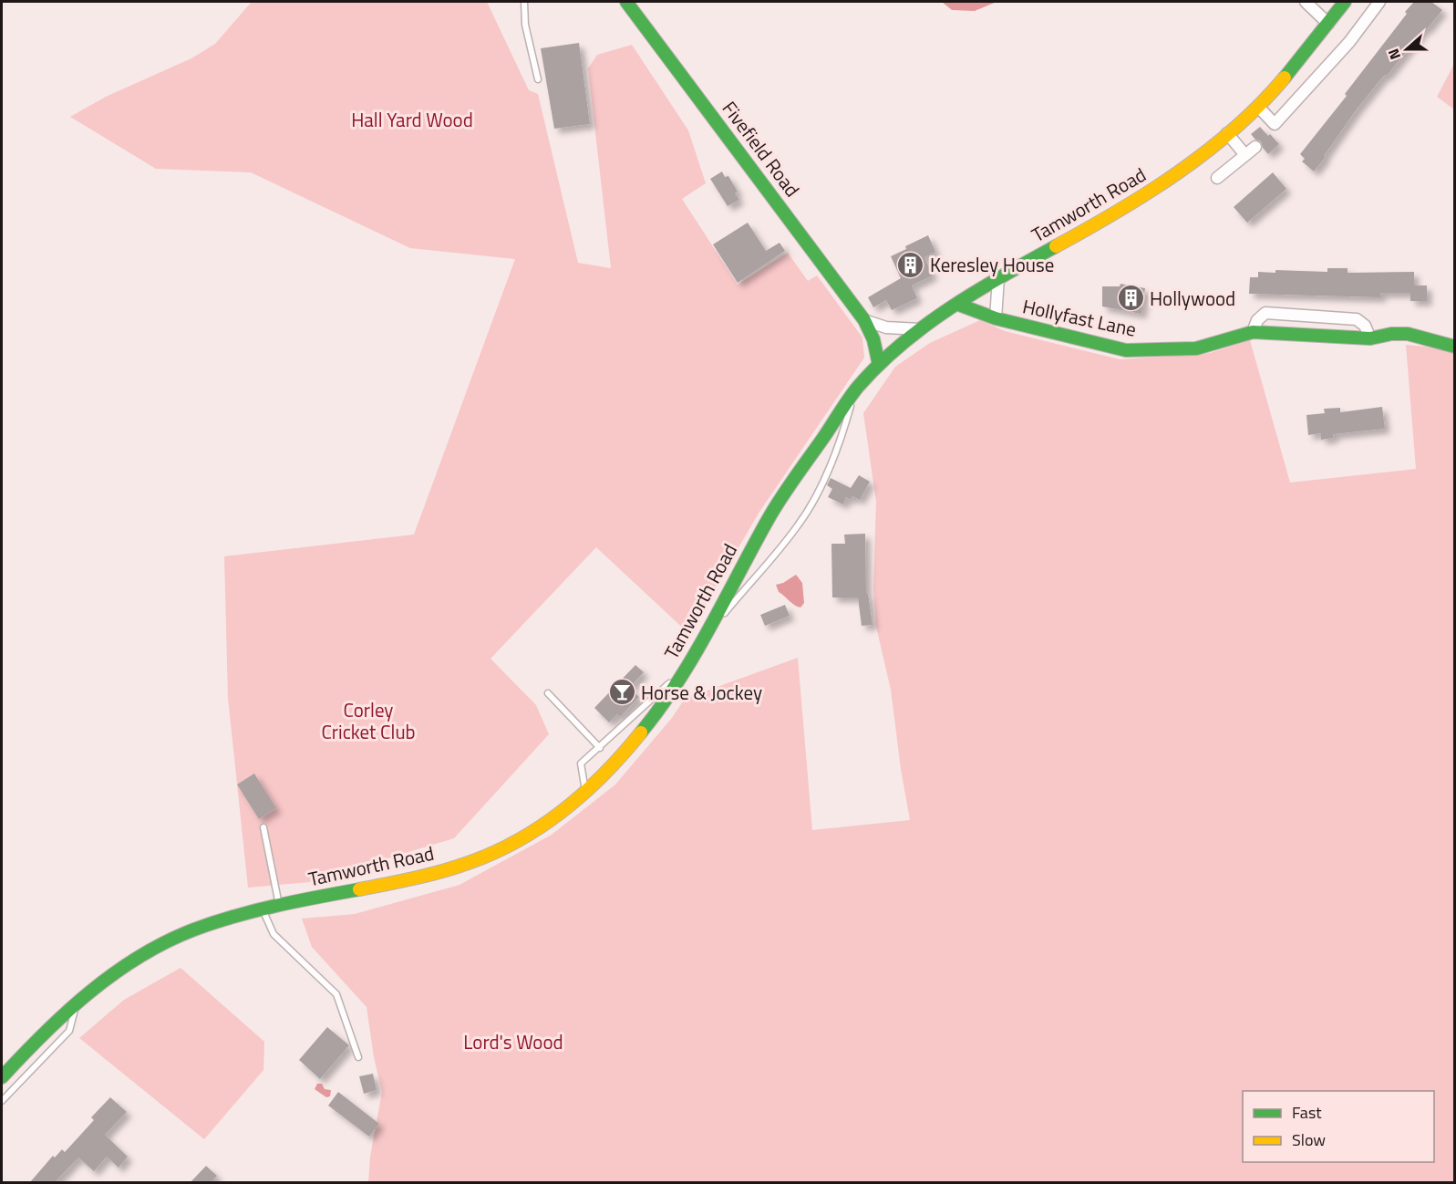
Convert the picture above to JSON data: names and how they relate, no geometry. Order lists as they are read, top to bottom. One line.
{"streets":{"main road":["Fivefield Road","Tamworth Road","Hollyfast Lane"]},"crossings":[["Fivefield Road","Tamworth Road"],["Tamworth Road","Hollyfast Lane"]],"parks":["Hall Yard Wood","Corley Cricket Club","Lord's Wood"],"places":{"building":["Keresley House","Hollywood"],"bar":["Horse & Jockey"]},"legend":["Fast","Slow"],"north":"left"}
